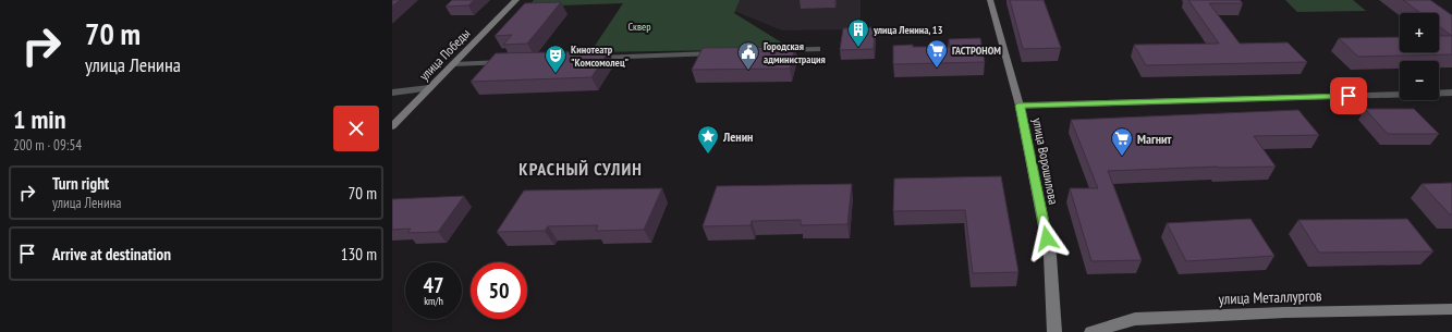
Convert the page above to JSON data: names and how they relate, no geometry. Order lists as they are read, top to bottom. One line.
{"streets":{"main road":["улица Победы","улица Ворошилова","улица Металлургов"]},"districts":["КРАСНЫЙ СУЛИН"],"parks":["Сквер"],"places":{"building":["улица Ленина, 13"],"supermarket":["ГАСТРОНОМ","Магнит"],"public building":["Городская администрация"],"theatre":["Кинотеатр \"Комсомолец\""],"place":["Ленин"]},"page":{"turn":["70 m","улица Ленина"],"map_buttons":["+","−"],"heading":["1 min","200 m · 09:54"],"list":[{"name":"Turn right","note":"улица Ленина","value":"70 m"},{"name":"Arrive at destination","value":"130 m"}],"speed":"47 km/h","limit":"50"}}
